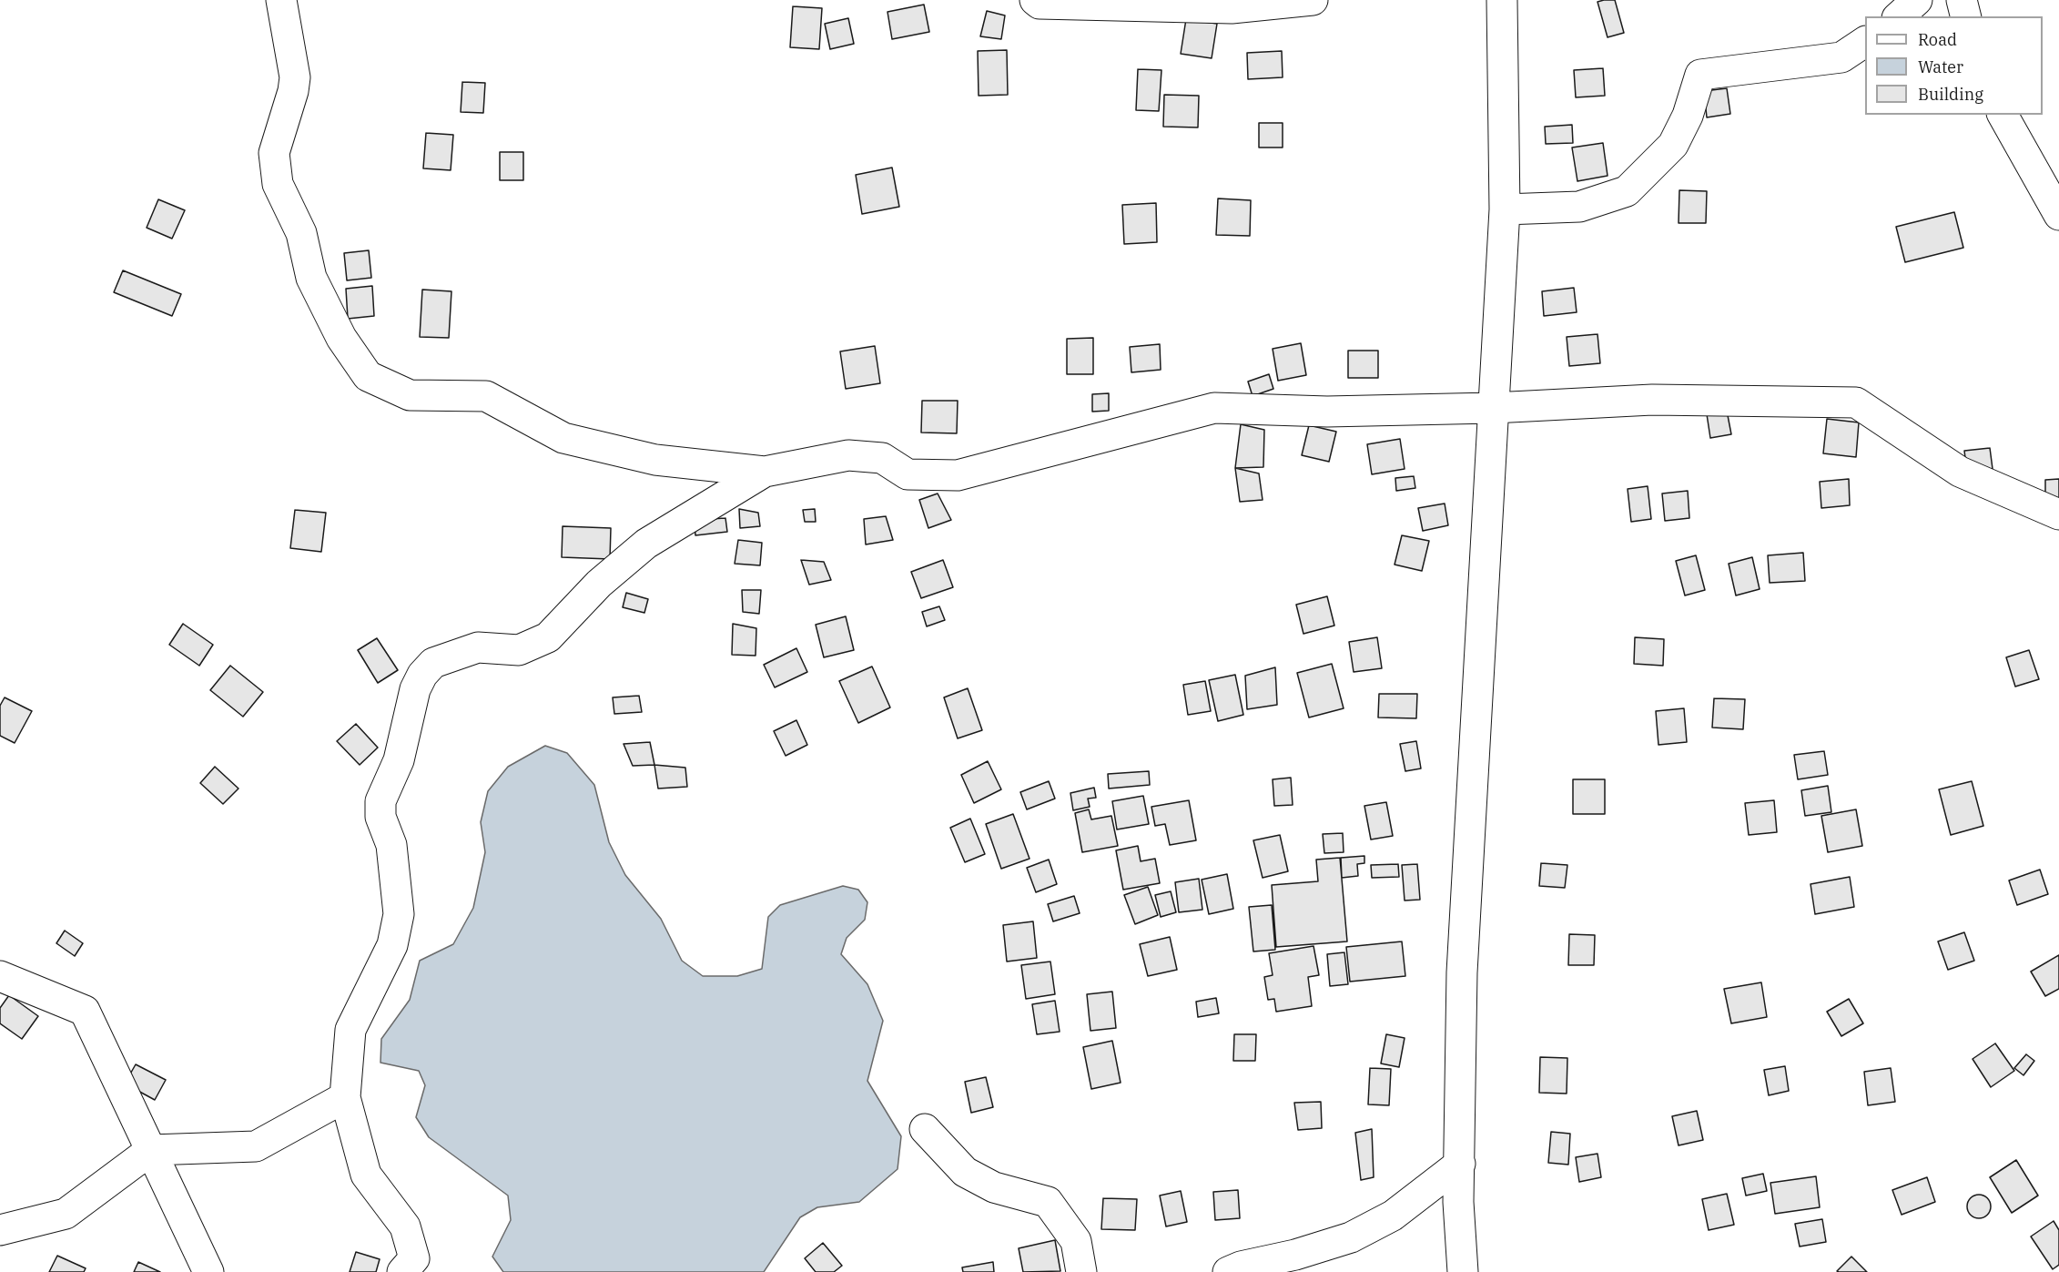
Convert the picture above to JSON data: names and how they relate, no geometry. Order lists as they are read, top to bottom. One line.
{"legend":["Road","Water","Building"]}
